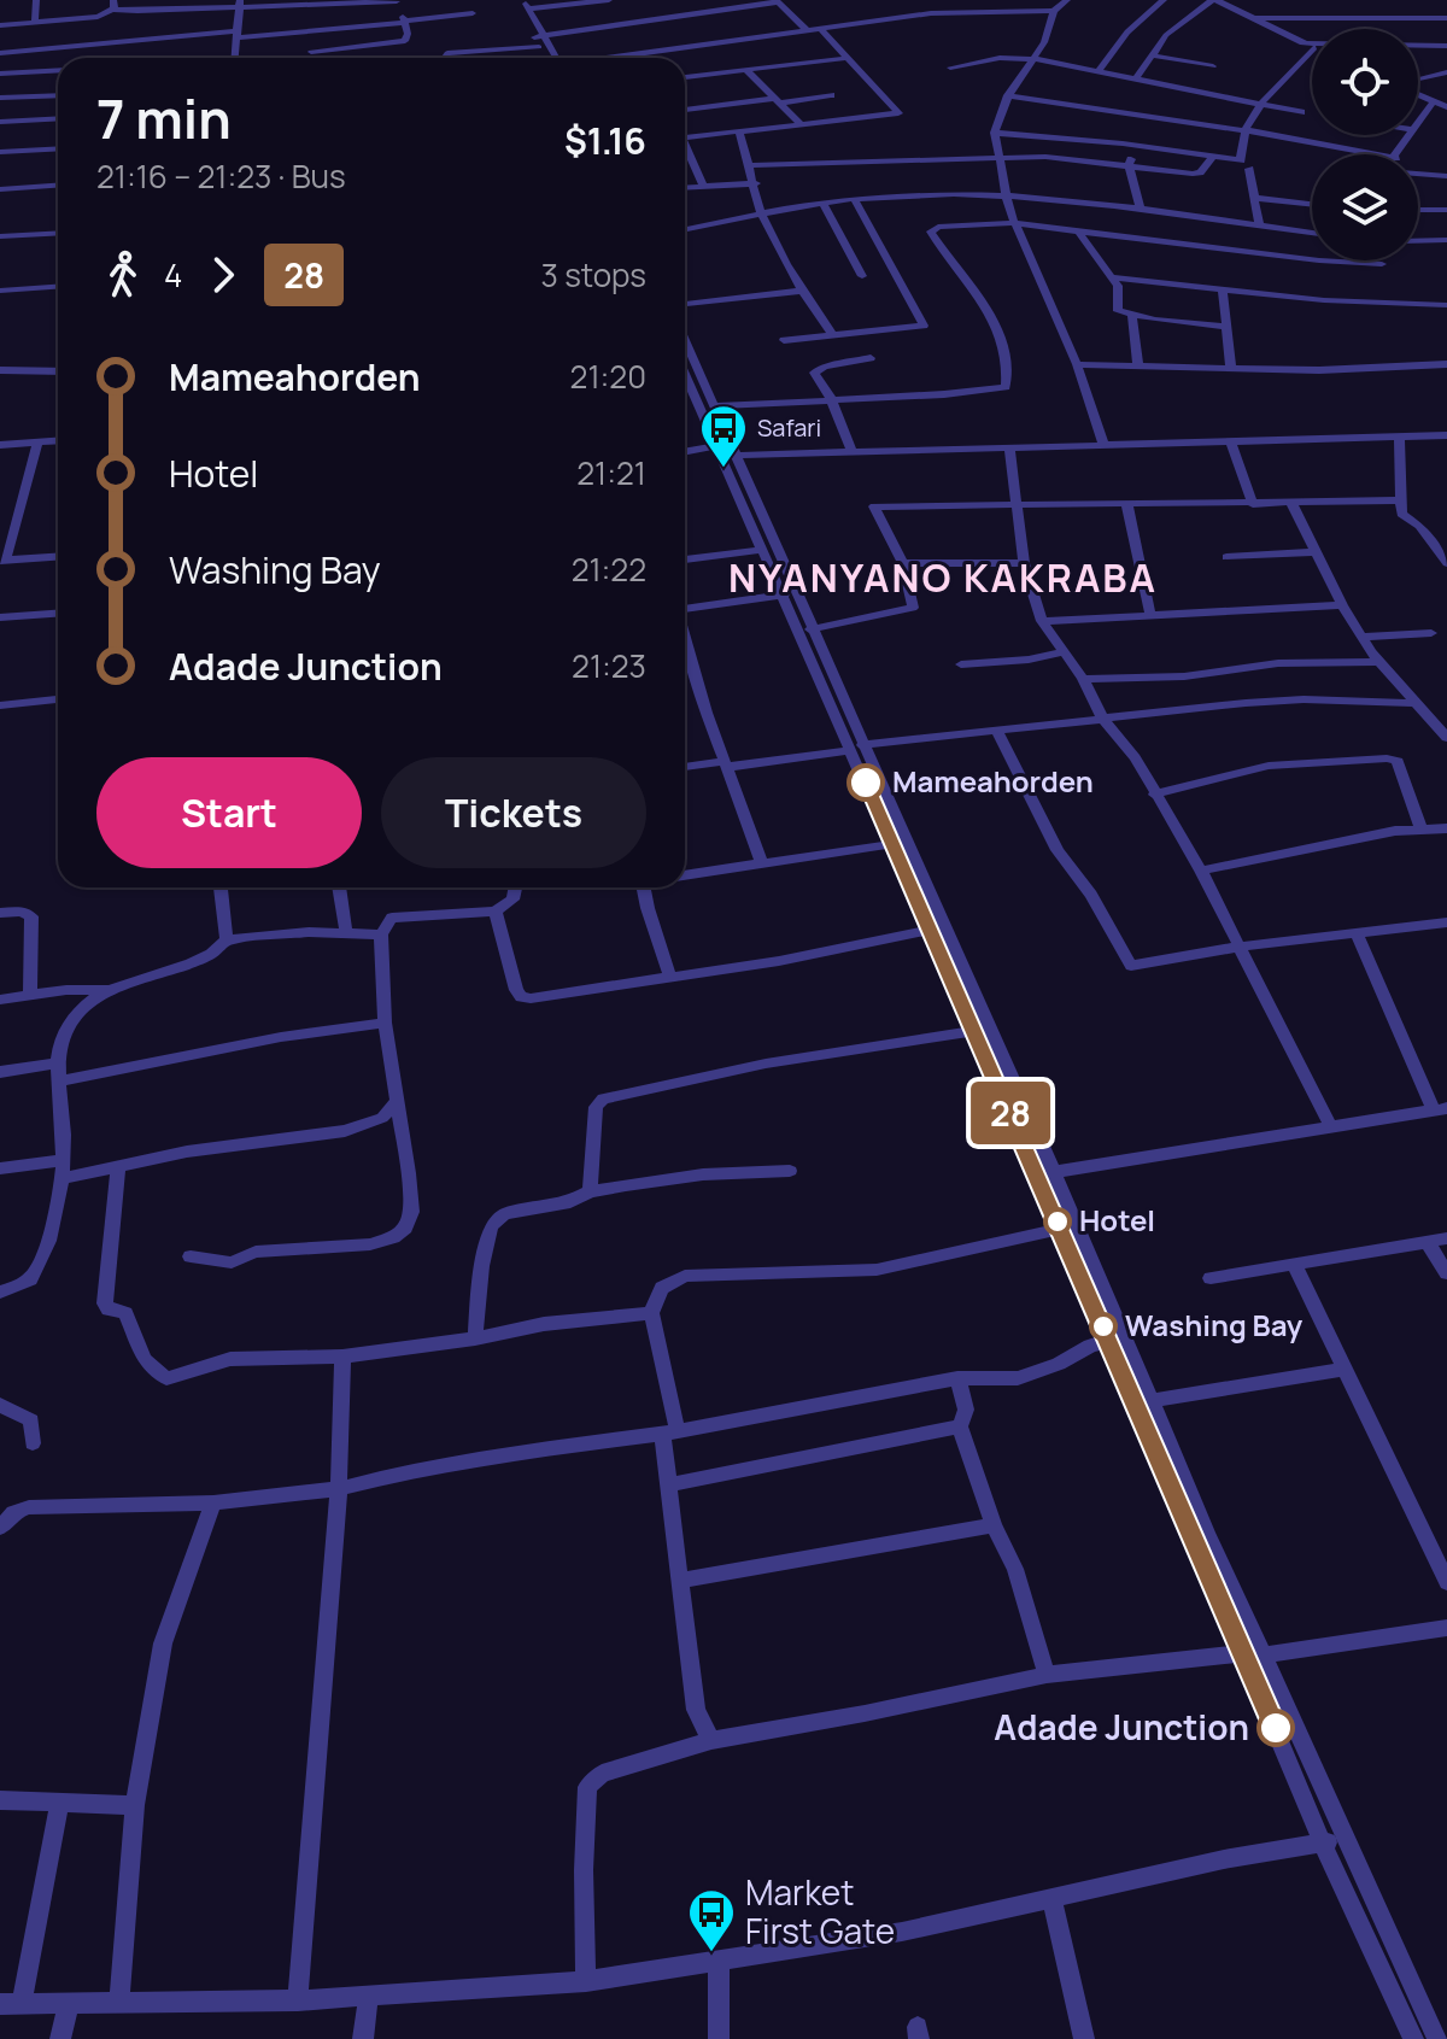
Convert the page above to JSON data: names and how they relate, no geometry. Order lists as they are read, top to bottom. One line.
{"districts":["NYANYANO KAKRABA"],"places":{"bus stop":["Safari","Market First Gate"],"other":["Mameahorden","Hotel","Washing Bay","Adade Junction"]},"lines":["bus line 28"],"page":{"on_map":"28","heading":["7 min","21:16 – 21:23 · Bus","$1.16"],"legs":["4","28","3 stops"],"list":[{"name":"Mameahorden","value":"21:20"},{"name":"Hotel","value":"21:21"},{"name":"Washing Bay","value":"21:22"},{"name":"Adade Junction","value":"21:23"}],"buttons":["Start","Tickets"]}}
